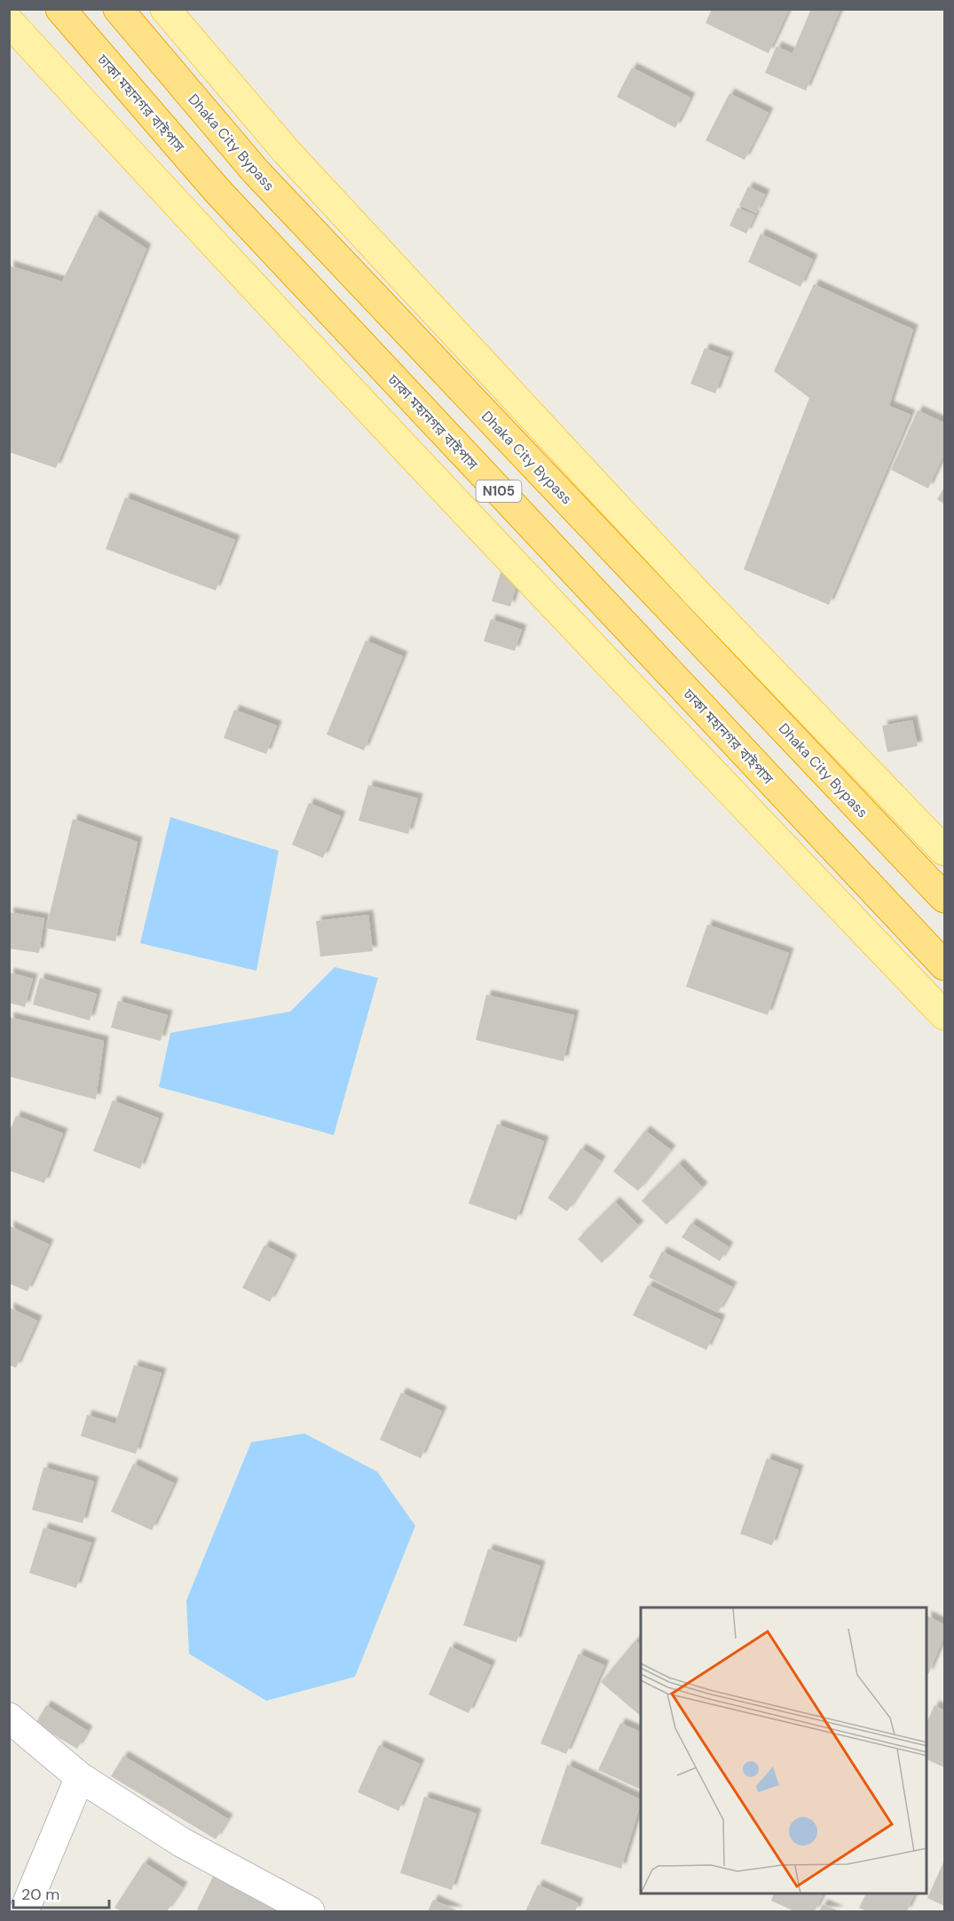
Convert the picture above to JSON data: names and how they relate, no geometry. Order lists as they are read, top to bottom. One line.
{"streets":{"highway":["ঢাকা মহানগর বাইপাস","Dhaka City Bypass","N105"]},"scale_bar":"20 m"}
